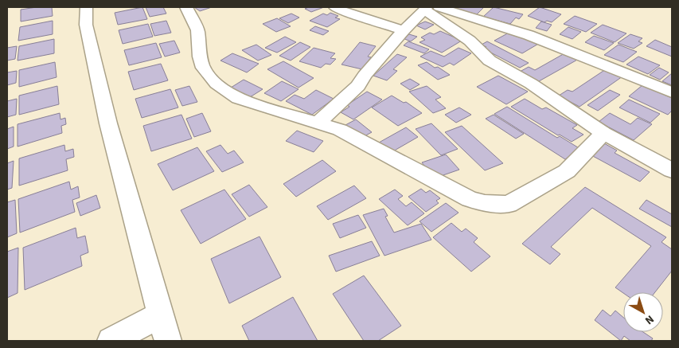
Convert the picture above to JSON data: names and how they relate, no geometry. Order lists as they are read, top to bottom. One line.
{"north":"bottom right"}
